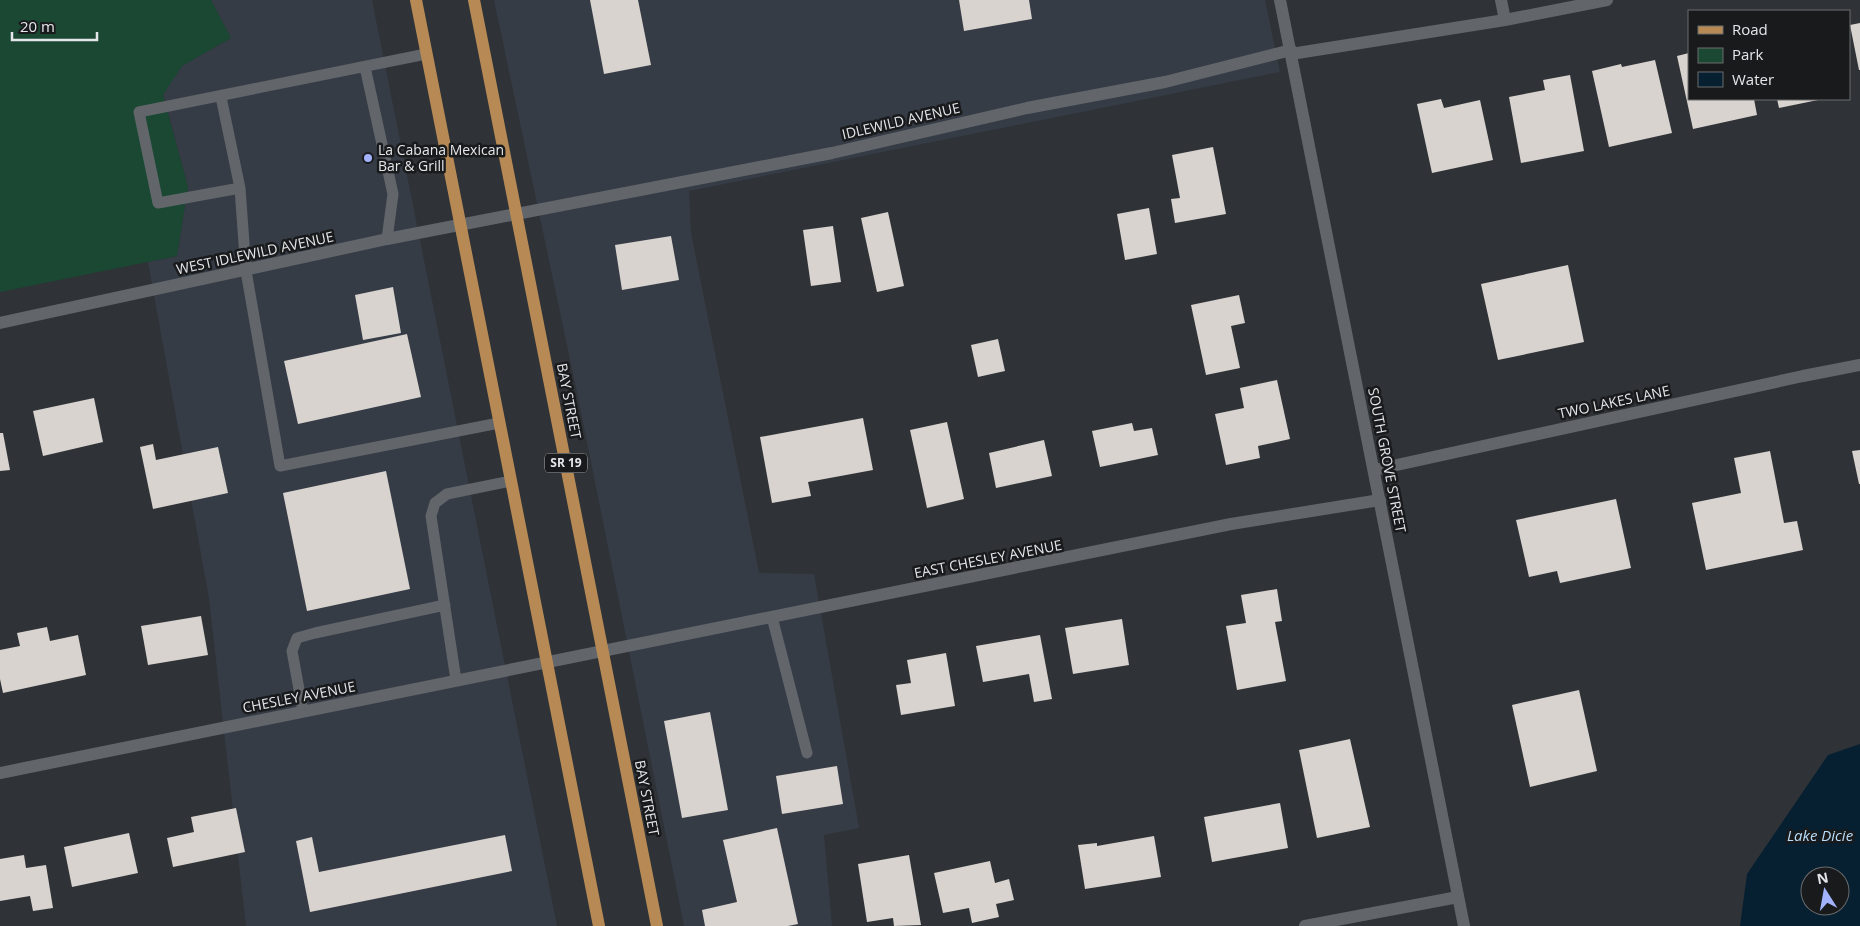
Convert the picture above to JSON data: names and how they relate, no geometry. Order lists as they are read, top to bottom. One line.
{"streets":{"main road":["BAY STREET","SR 19"],"street":["IDLEWILD AVENUE","WEST IDLEWILD AVENUE","TWO LAKES LANE","SOUTH GROVE STREET","EAST CHESLEY AVENUE","CHESLEY AVENUE"]},"crossings":[["IDLEWILD AVENUE","WEST IDLEWILD AVENUE"],["IDLEWILD AVENUE","BAY STREET"],["IDLEWILD AVENUE","SOUTH GROVE STREET"],["WEST IDLEWILD AVENUE","BAY STREET"],["BAY STREET","EAST CHESLEY AVENUE"],["BAY STREET","CHESLEY AVENUE"],["TWO LAKES LANE","SOUTH GROVE STREET"],["SOUTH GROVE STREET","EAST CHESLEY AVENUE"],["EAST CHESLEY AVENUE","CHESLEY AVENUE"]],"water":["Lake Dicie"],"places":["La Cabana Mexican Bar & Grill"],"legend":["Road","Park","Water"],"scale_bar":"20 m","north":"top"}
